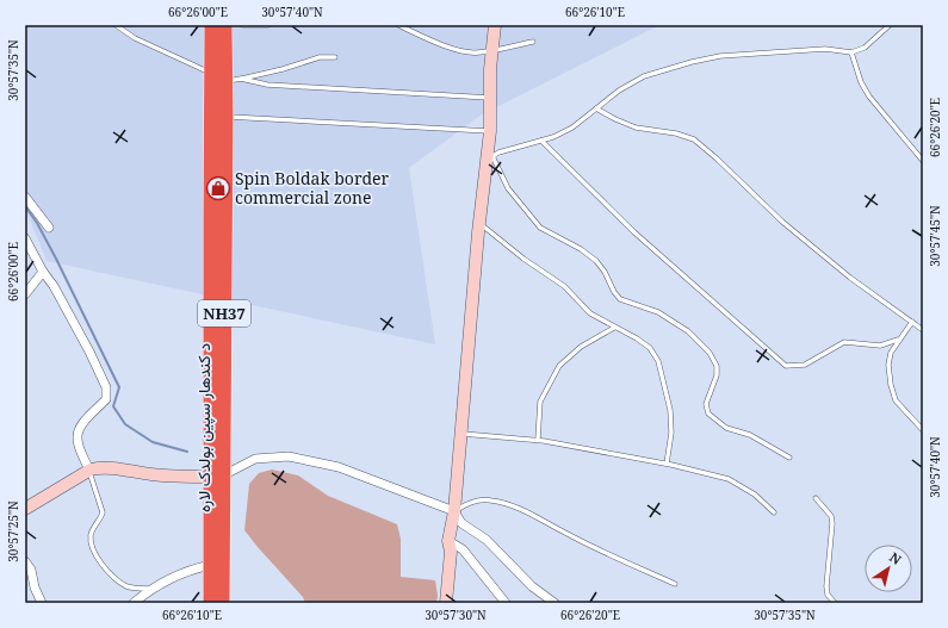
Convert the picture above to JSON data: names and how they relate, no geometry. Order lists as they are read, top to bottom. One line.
{"streets":{"highway":["NH37","د کندهار سپین بولدک لاره"]},"places":{"shop":["Spin Boldak border commercial zone"]},"north":"top right","coordinates":["66°26'00\"E","30°57'40\"N","66°26'10\"E","30°57'35\"N","66°26'20\"E","30°57'45\"N","30°57'25\"N","30°57'30\"N"]}
